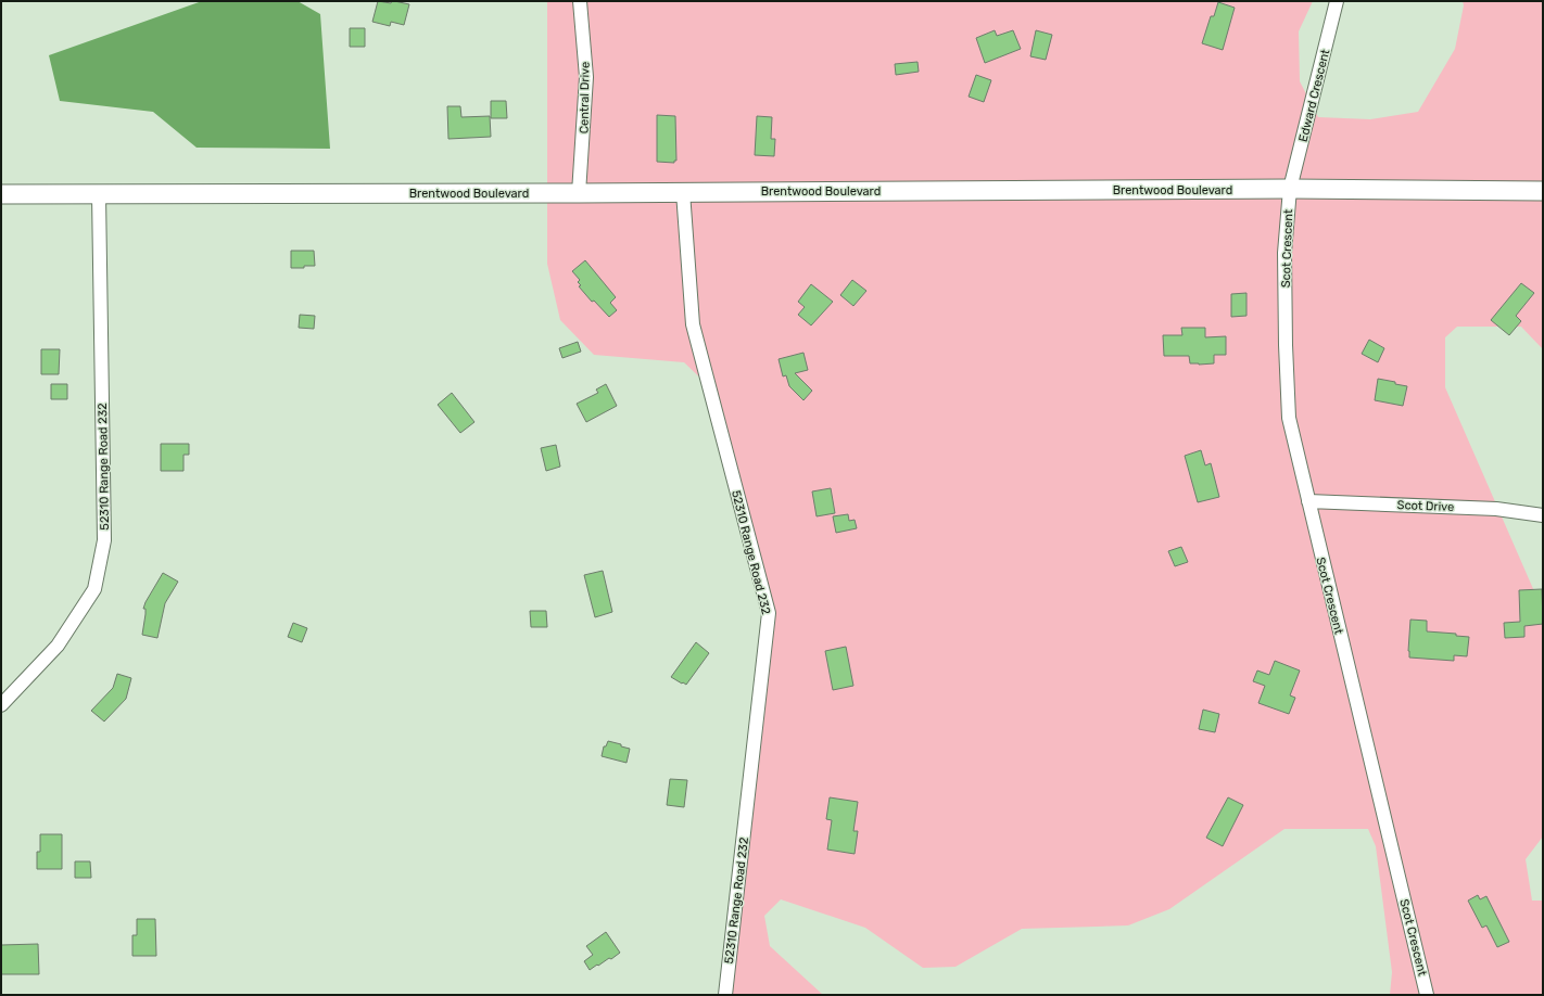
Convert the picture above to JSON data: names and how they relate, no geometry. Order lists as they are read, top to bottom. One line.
{"streets":{"street":["Edward Crescent","Central Drive","Brentwood Boulevard","Scot Crescent","52310 Range Road 232","Scot Drive"]},"crossings":[["Edward Crescent","Brentwood Boulevard"],["Edward Crescent","Scot Crescent"],["Central Drive","Brentwood Boulevard"],["Brentwood Boulevard","Scot Crescent"],["Brentwood Boulevard","52310 Range Road 232"],["Scot Crescent","Scot Drive"]]}
